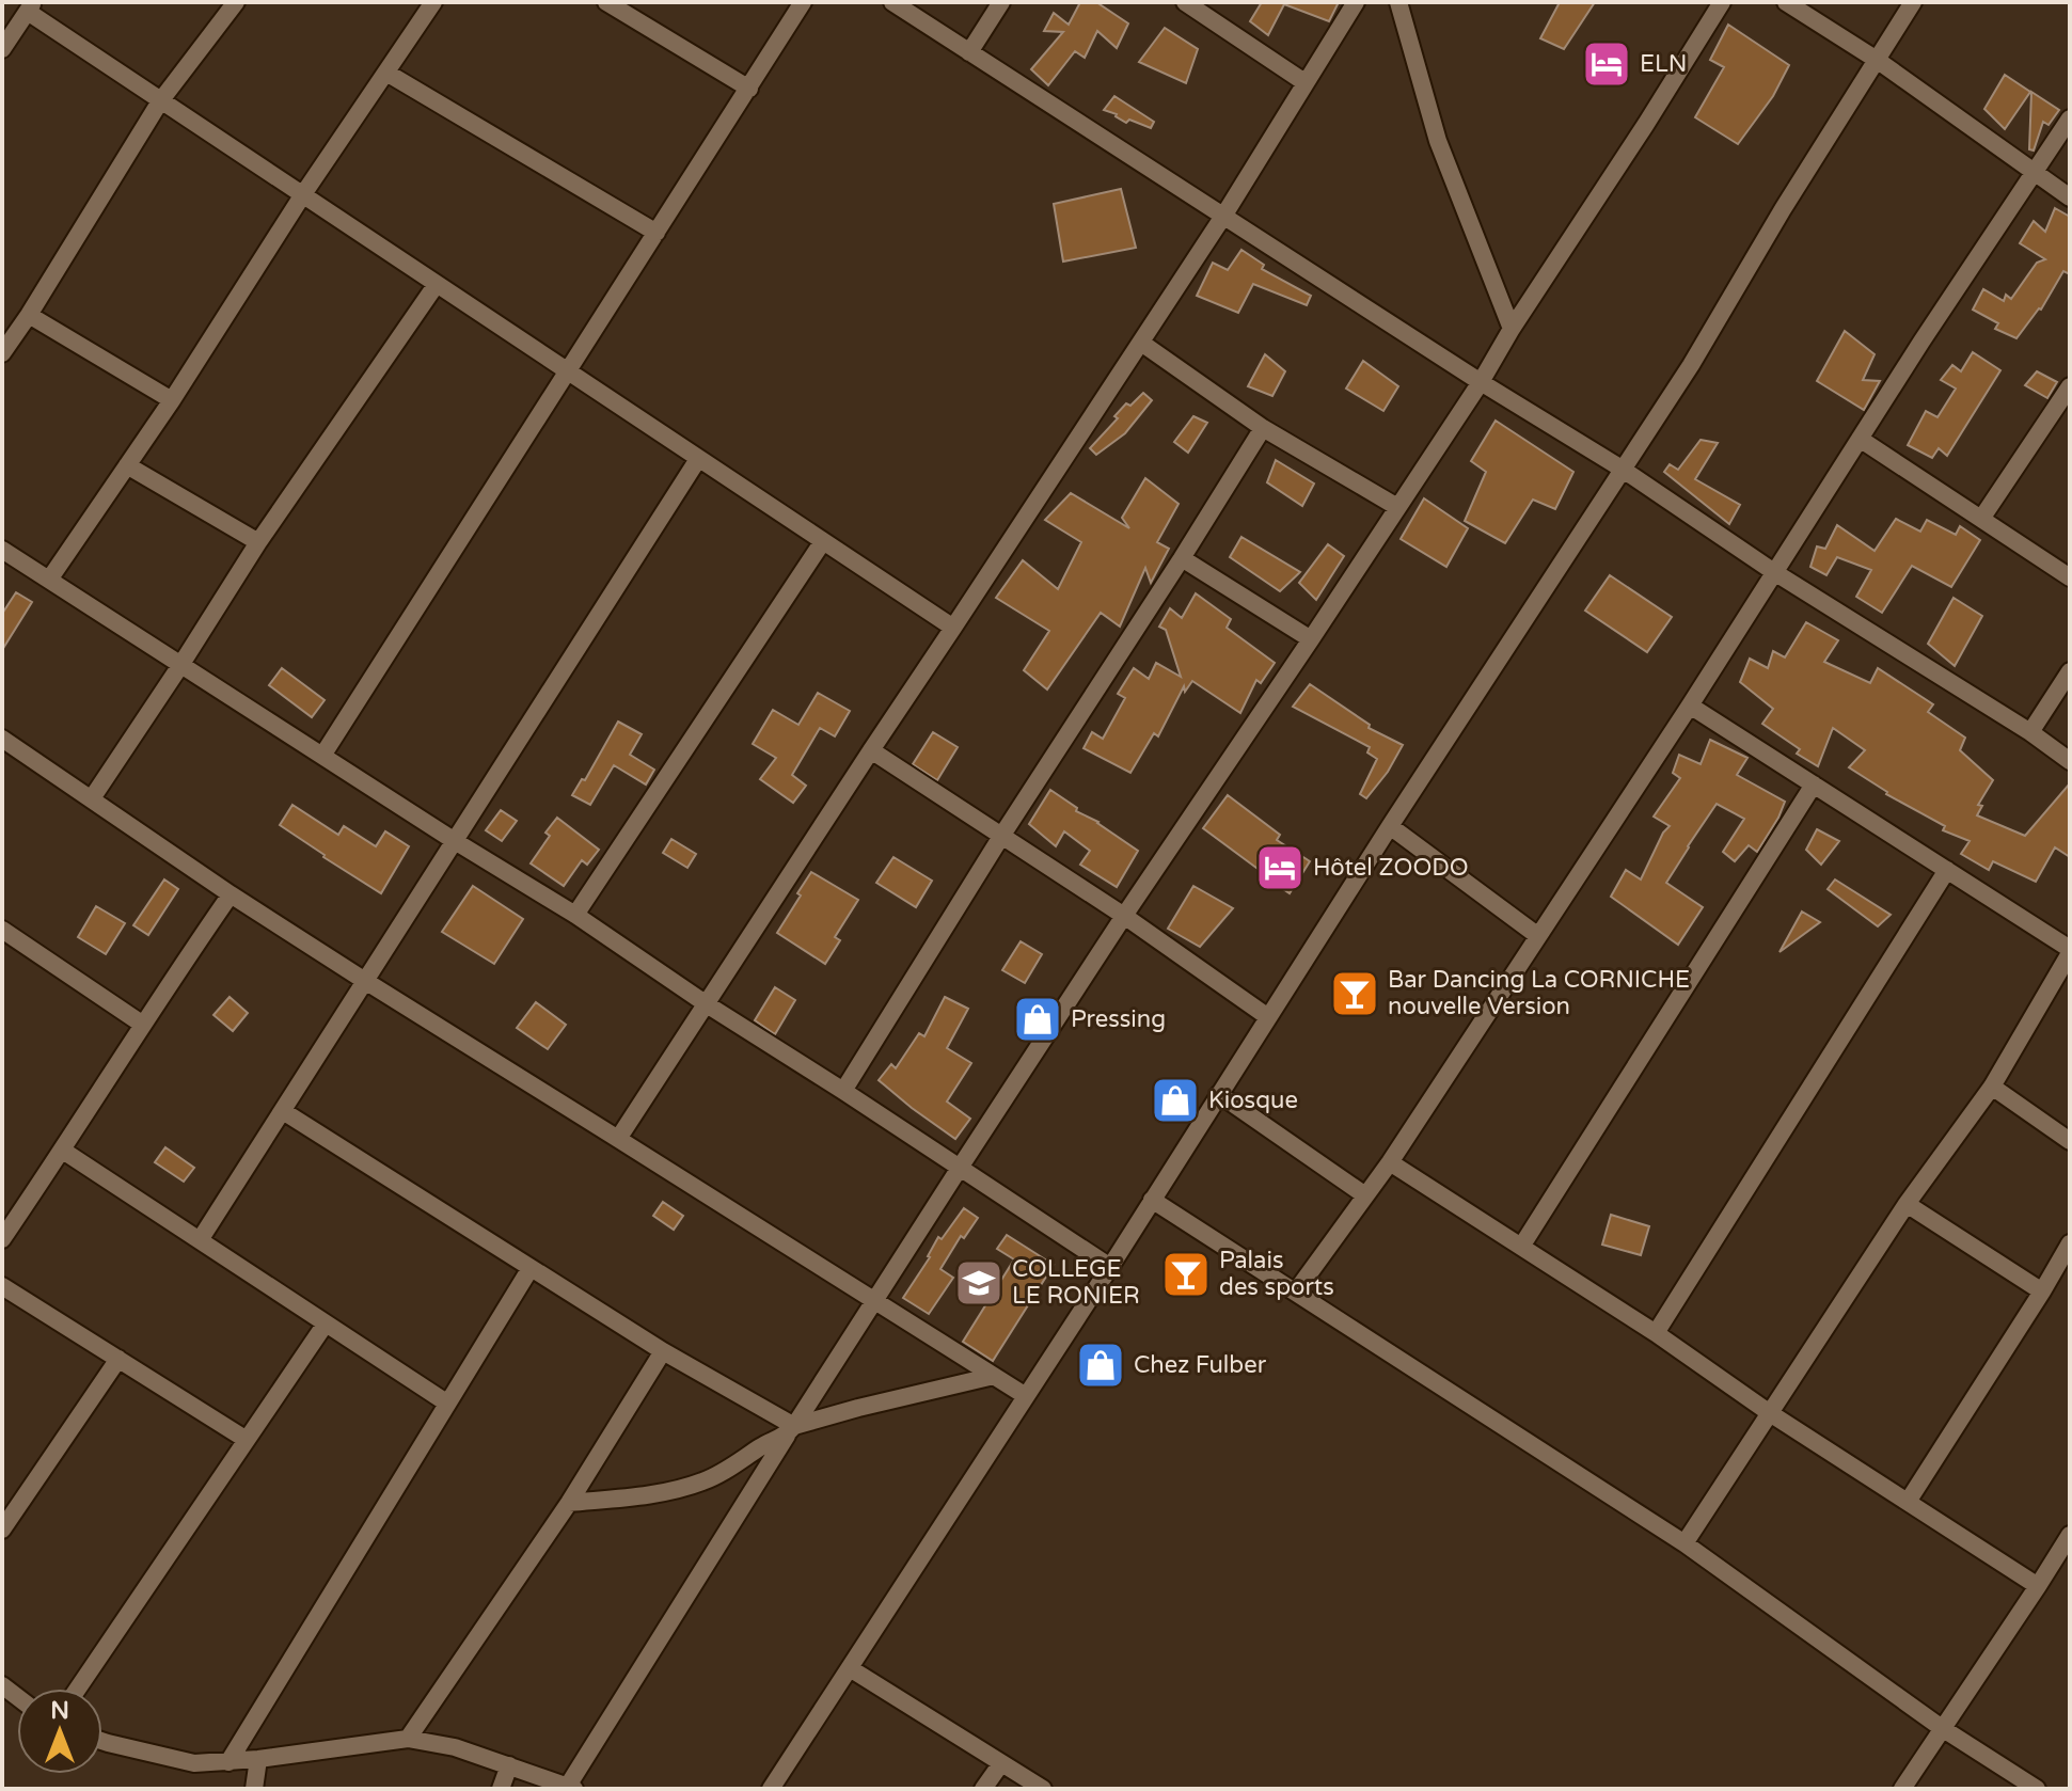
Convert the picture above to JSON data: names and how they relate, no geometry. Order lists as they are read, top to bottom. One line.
{"places":{"hotel":["ELN","Hôtel ZOODO"],"bar":["Bar Dancing La CORNICHE nouvelle Version","Palais des sports"],"shop":["Pressing","Kiosque","Chez Fulber"],"school or university":["COLLEGE LE RONIER"]},"north":"top"}
